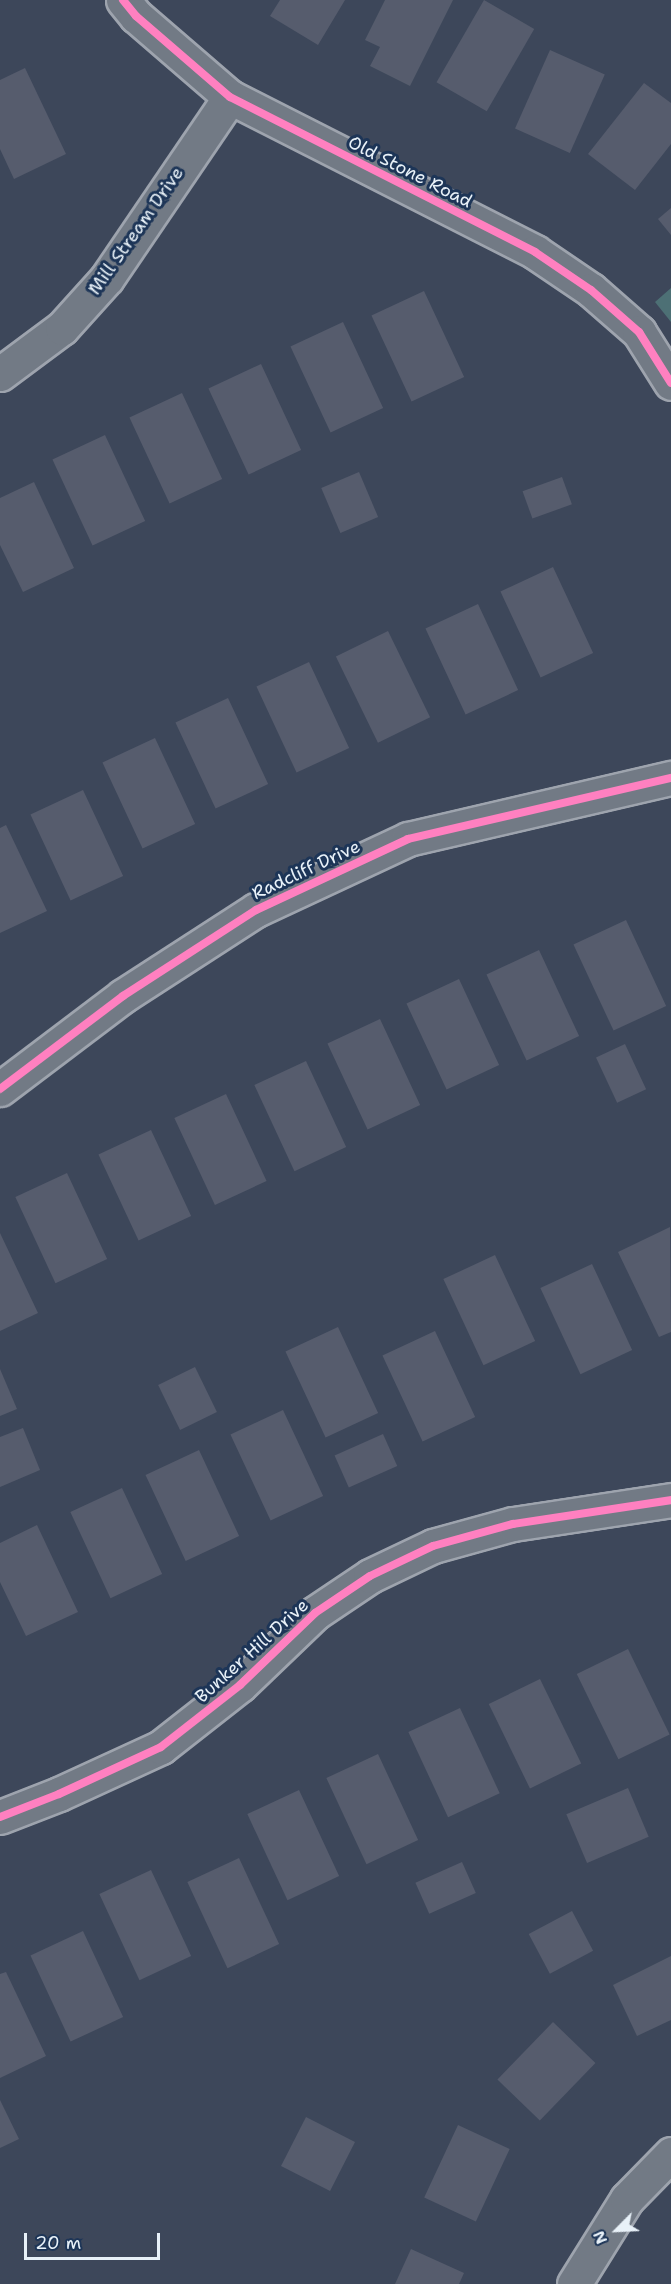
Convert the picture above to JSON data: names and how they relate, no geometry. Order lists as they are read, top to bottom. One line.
{"streets":{"street":["Old Stone Road","Mill Stream Drive","Radcliff Drive","Bunker Hill Drive"]},"crossings":[["Old Stone Road","Mill Stream Drive"]],"scale_bar":"20 m","north":"bottom left"}
